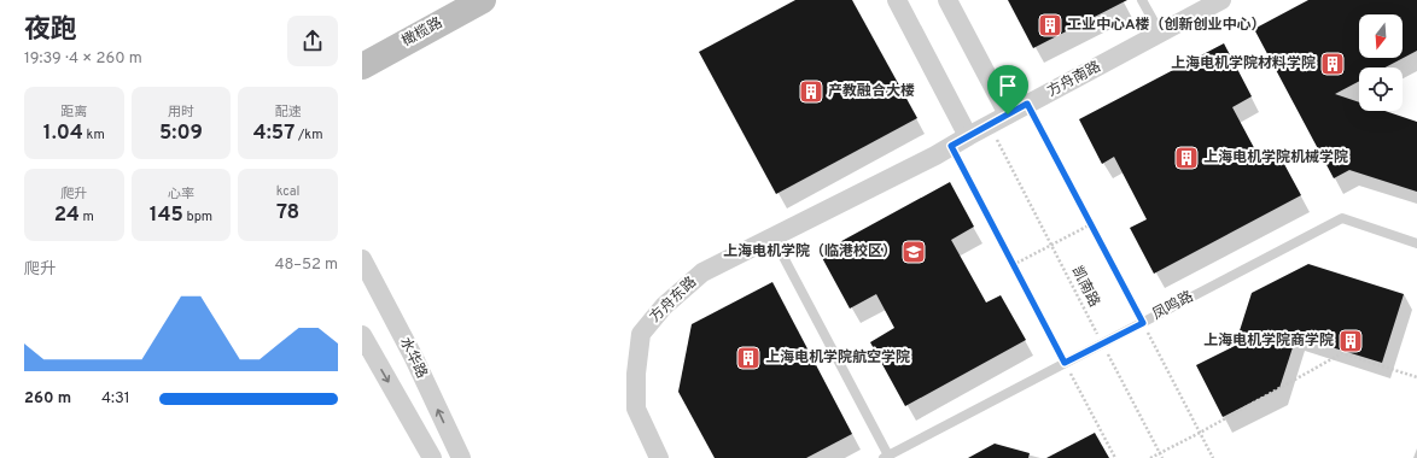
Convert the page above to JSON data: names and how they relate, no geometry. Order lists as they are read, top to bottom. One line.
{"streets":{"main road":["橄榄路"],"street":["方舟南路","方舟东路","水华路"],"lane":["凤鸣路"],"path":["凯南路"]},"crossings":[["方舟南路","凯南路"],["方舟南路","方舟东路"],["凯南路","凤鸣路"]],"places":{"building":["工业中心A楼（创新创业中心）","上海电机学院材料学院","产教融合大楼","上海电机学院机械学院","上海电机学院商学院","上海电机学院航空学院"],"school or university":["上海电机学院（临港校区）"]},"north":"bottom","page":{"heading":["夜跑","19:39 · 4 × 260 m"],"stats":[["距离","1.04 km"],["用时","5:09"],["配速","4:57 /km"],["爬升","24 m"],["心率","145 bpm"],["kcal","78"]],"chart":["爬升","48–52 m"],"list":[{"name":"260 m","note":"4:31"}]}}
